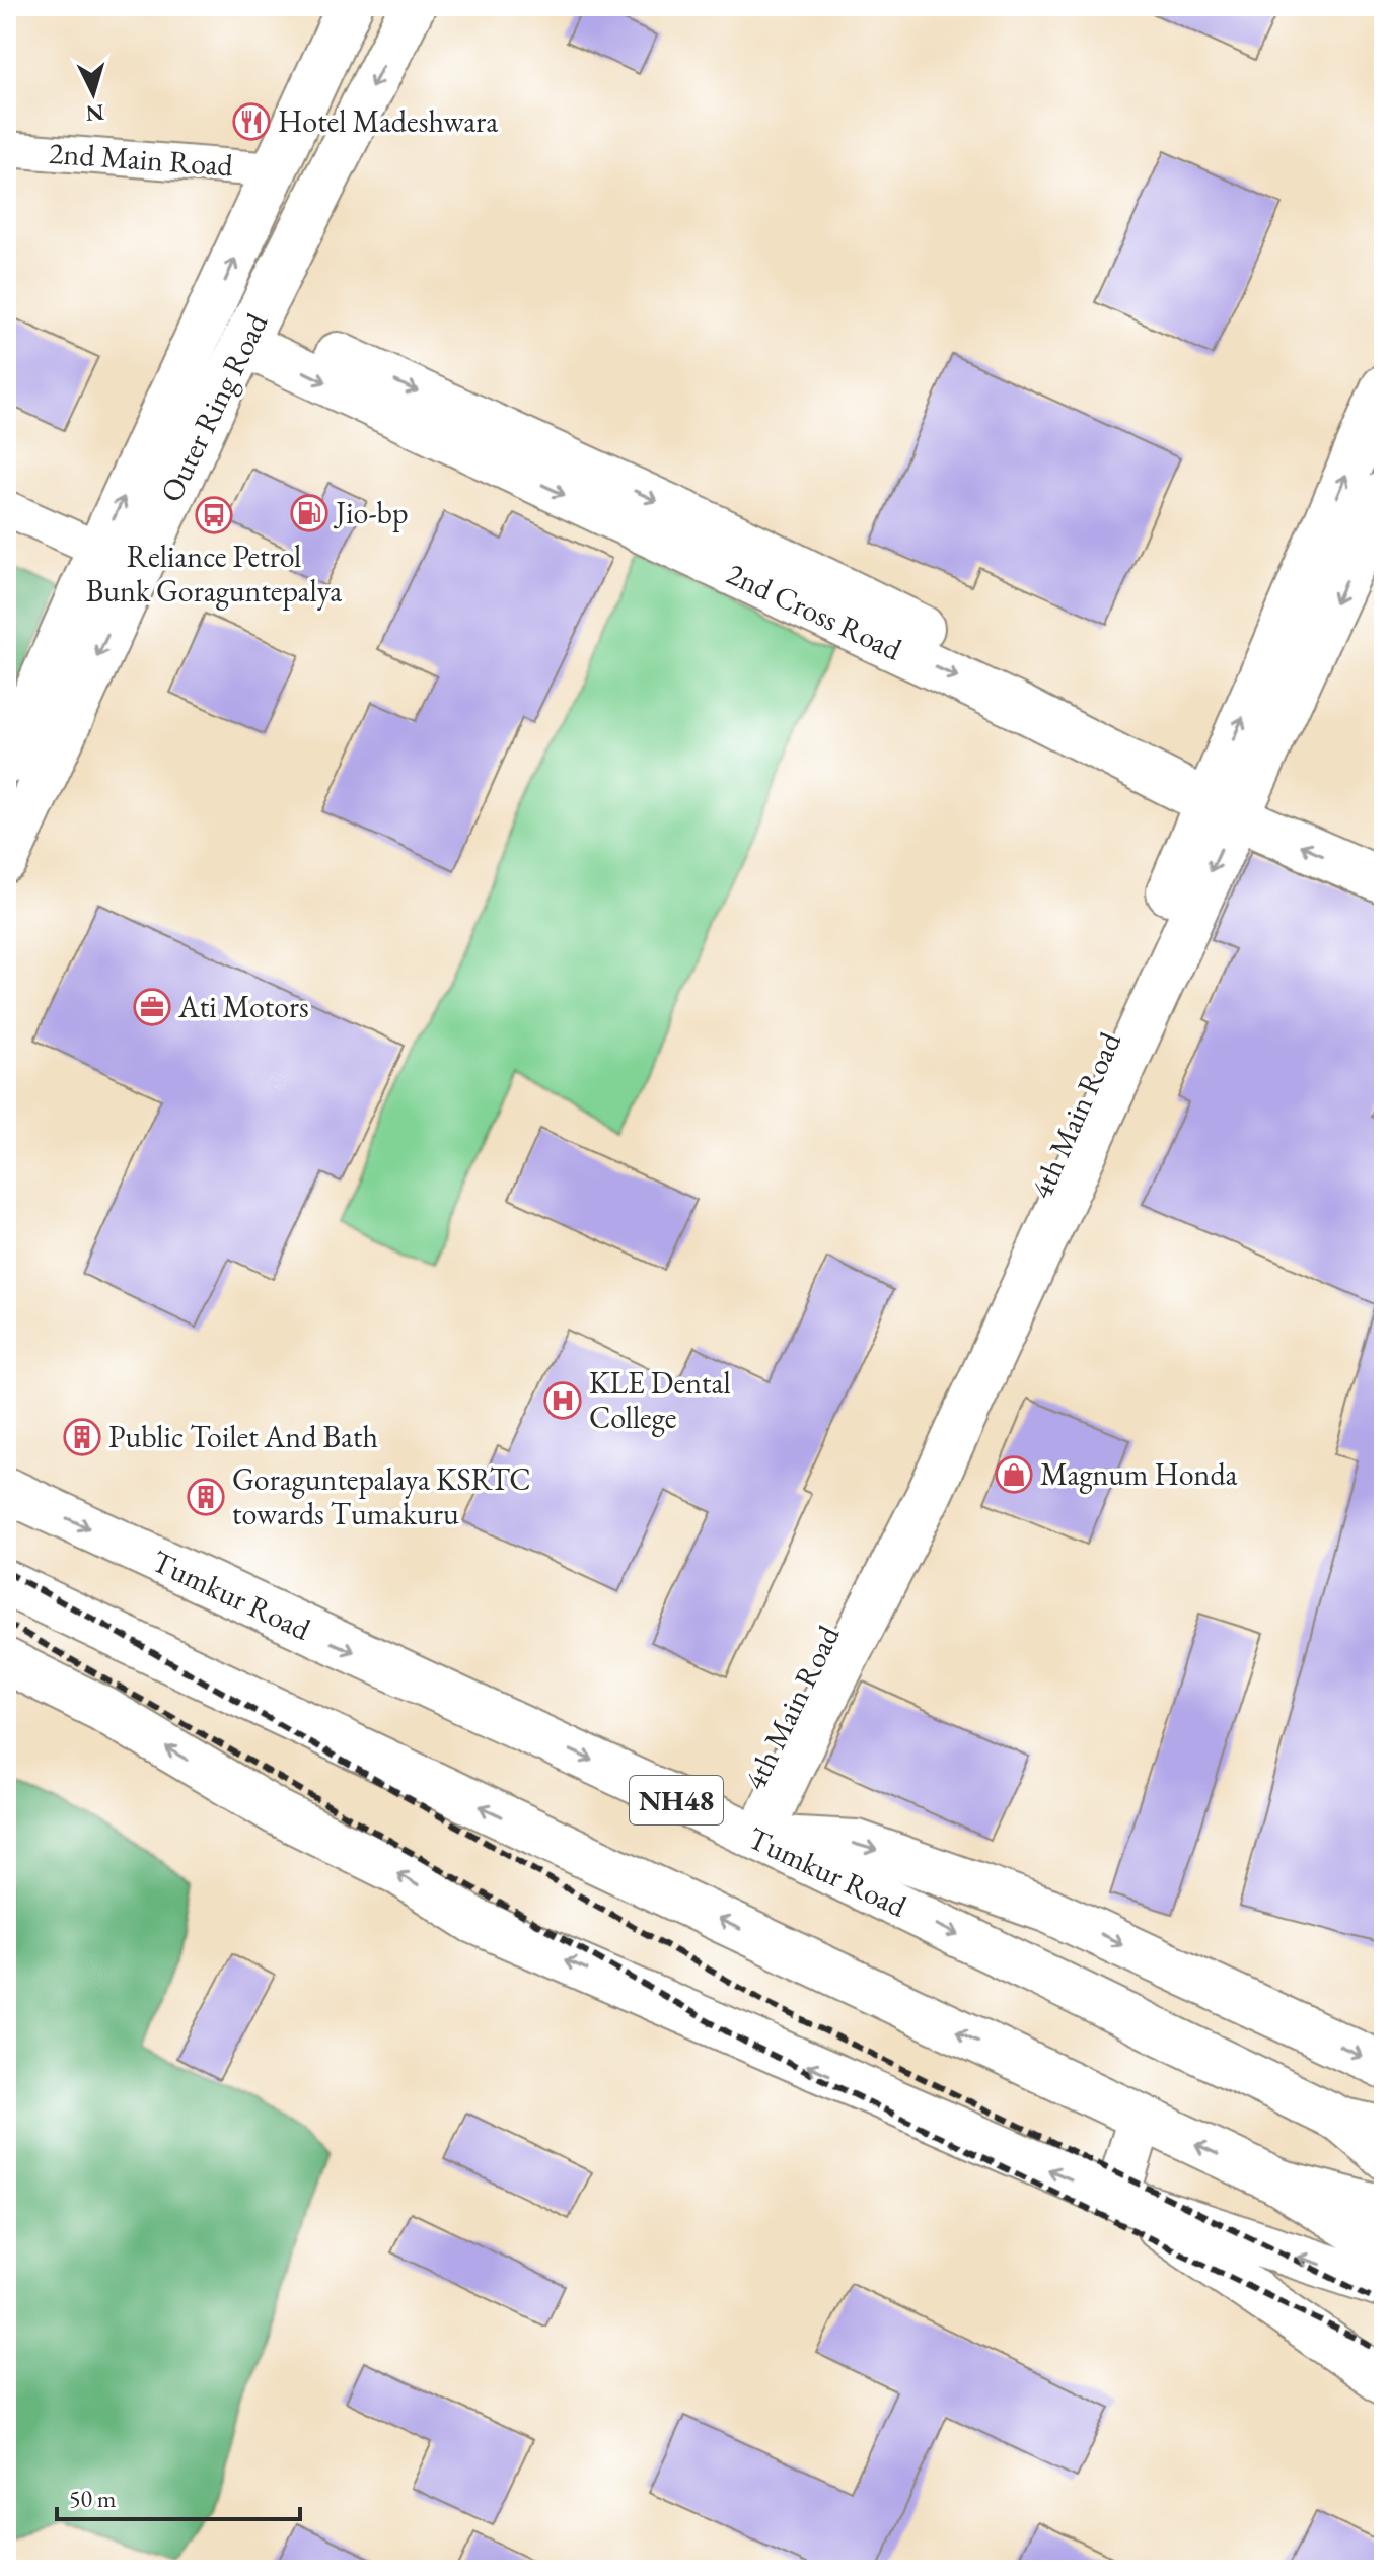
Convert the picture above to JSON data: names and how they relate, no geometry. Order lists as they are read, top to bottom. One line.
{"streets":{"main road":["Outer Ring Road","2nd Cross Road","4th Main Road","Tumkur Road","NH48"],"street":["2nd Main Road"]},"crossings":[["2nd Main Road","Outer Ring Road"],["Outer Ring Road","2nd Cross Road"],["2nd Cross Road","4th Main Road"],["4th Main Road","Tumkur Road"]],"places":{"restaurant":["Hotel Madeshwara"],"fuel station":["Jio-bp"],"bus stop":["Reliance Petrol Bunk Goraguntepalya"],"office":["Ati Motors"],"hospital":["KLE Dental College"],"building":["Public Toilet And Bath","Goraguntepalaya KSRTC towards Tumakuru"],"shop":["Magnum Honda"]},"scale_bar":"50 m","north":"bottom"}
